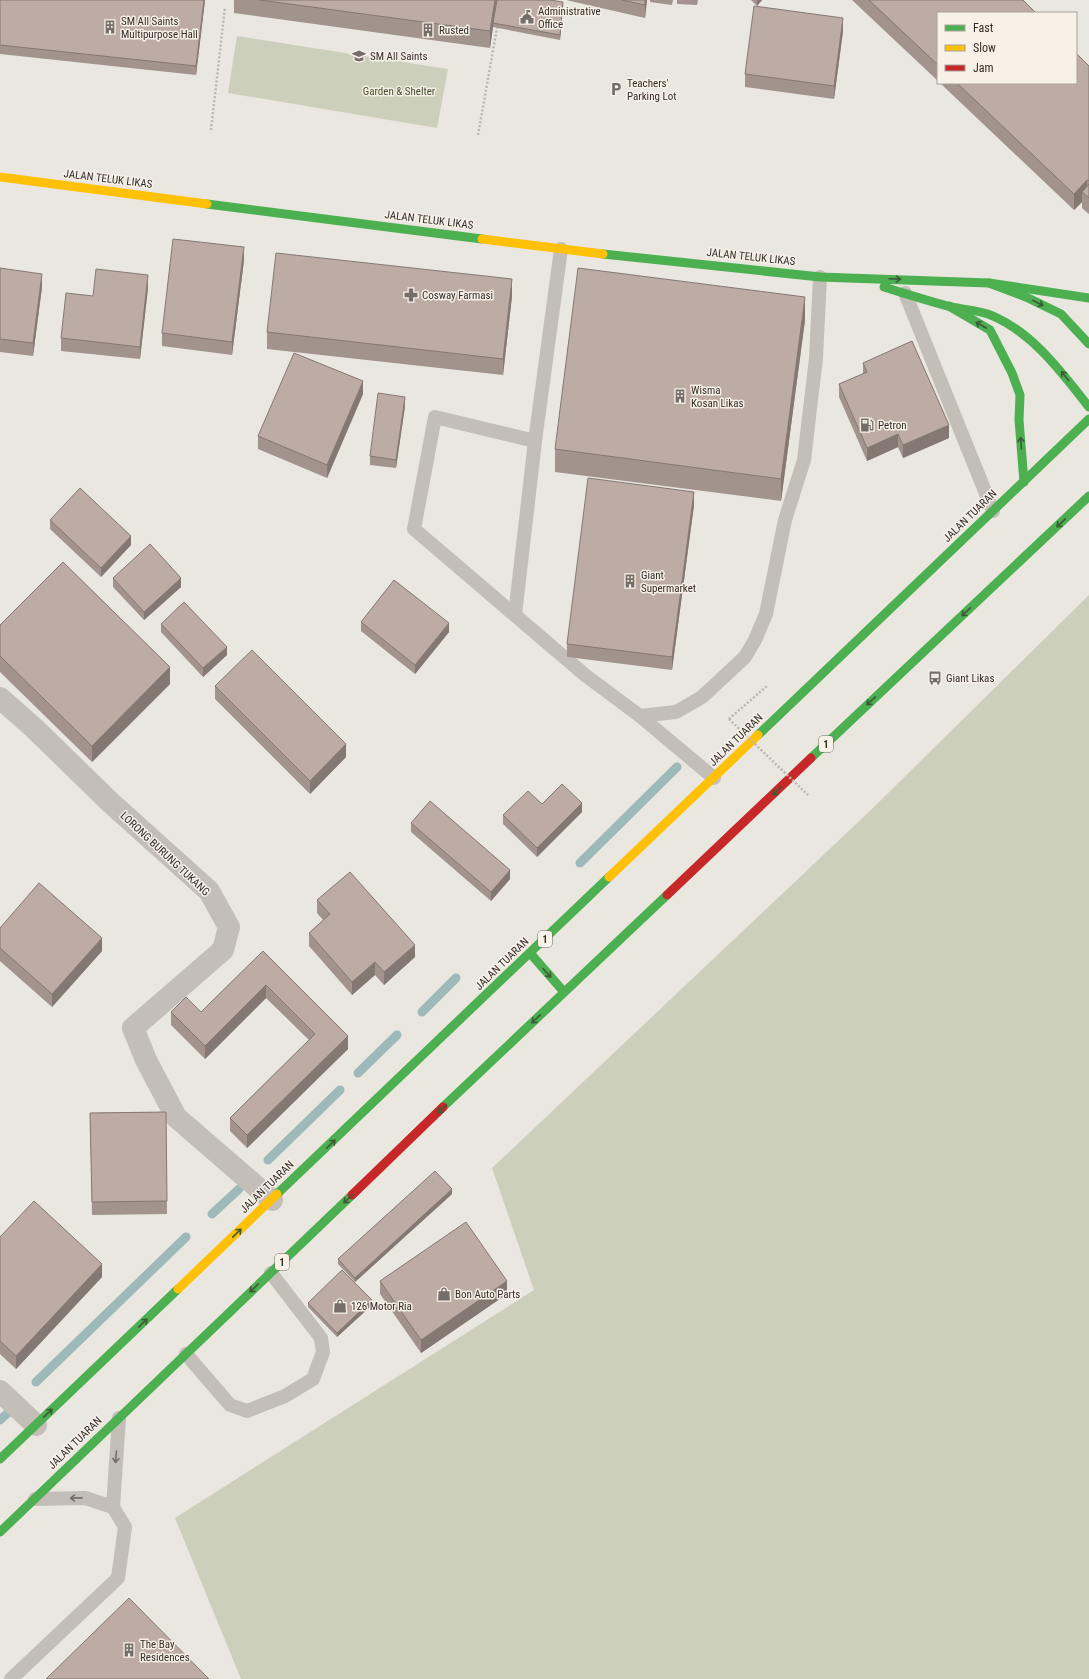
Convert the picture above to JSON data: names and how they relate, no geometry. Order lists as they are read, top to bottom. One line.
{"streets":{"main road":["JALAN TELUK LIKAS","JALAN TUARAN","1"],"street":["LORONG BURUNG TUKANG"]},"crossings":[["JALAN TUARAN","LORONG BURUNG TUKANG"]],"parks":["Garden & Shelter"],"places":{"public building":["Administrative Office"],"building":["SM All Saints Multipurpose Hall","Rusted","Wisma Kosan Likas","Giant Supermarket","The Bay Residences"],"school or university":["SM All Saints"],"parking":["Teachers' Parking Lot"],"pharmacy":["Cosway Farmasi"],"fuel station":["Petron"],"bus stop":["Giant Likas"],"shop":["Bon Auto Parts","126 Motor Ria"]},"legend":["Fast","Slow","Jam"]}
